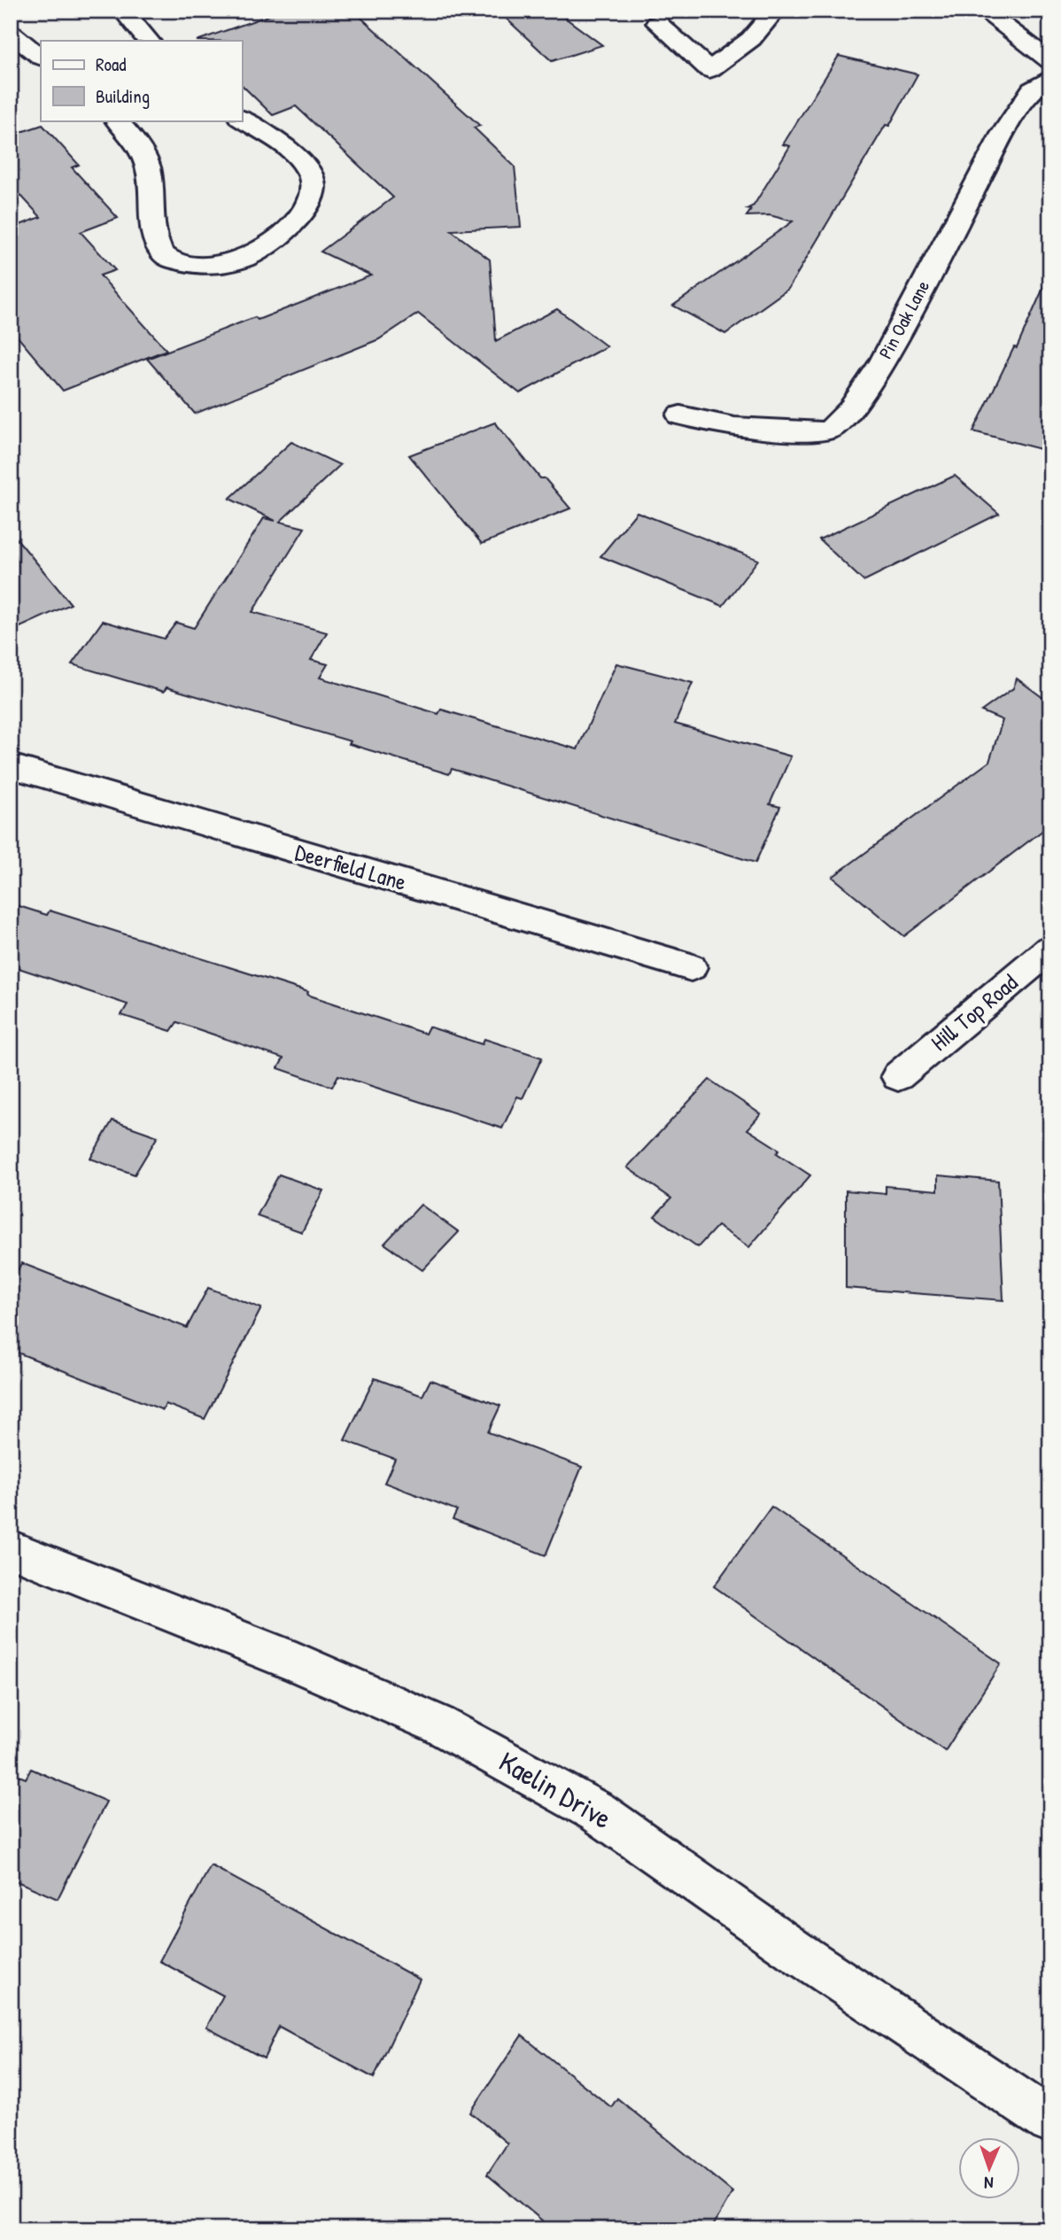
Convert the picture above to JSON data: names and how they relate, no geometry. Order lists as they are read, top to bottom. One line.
{"streets":{"street":["Pin Oak Lane","Deerfield Lane","Hill Top Road","Kaelin Drive"]},"legend":["Road","Building"],"north":"bottom"}
